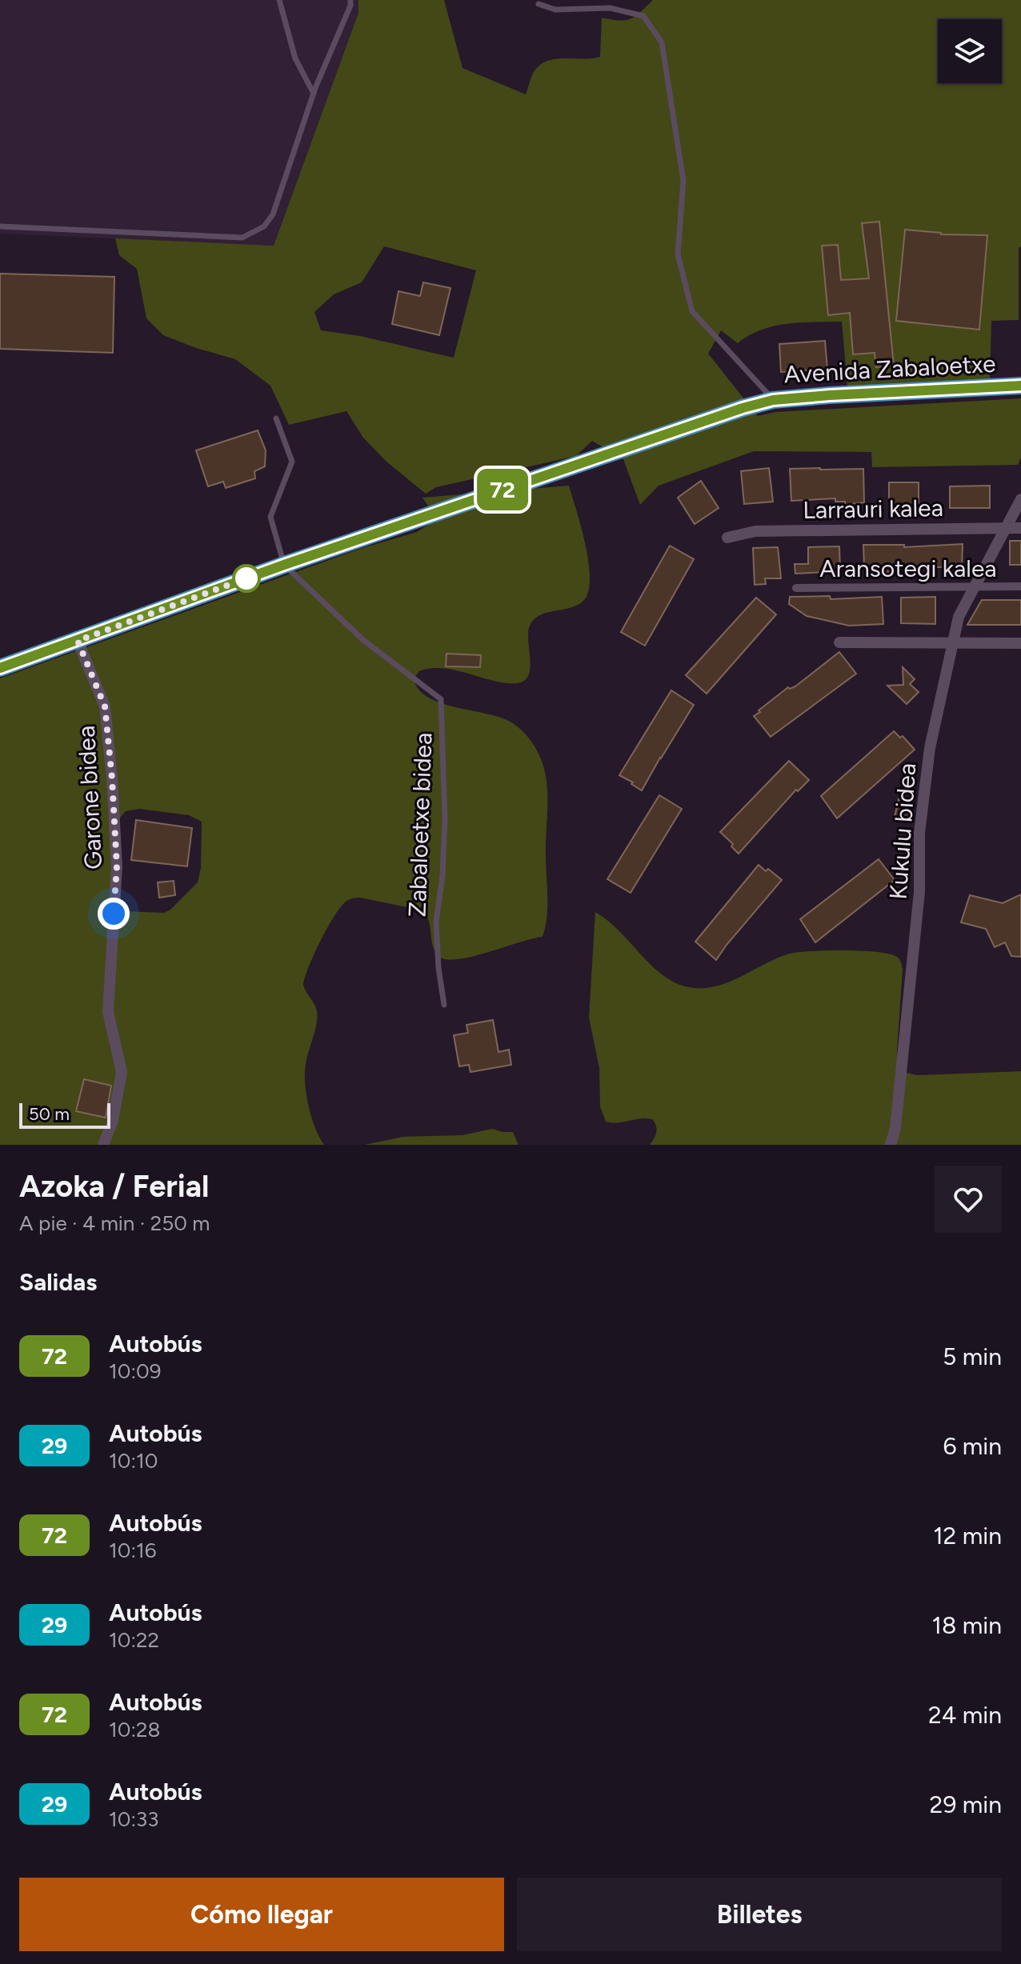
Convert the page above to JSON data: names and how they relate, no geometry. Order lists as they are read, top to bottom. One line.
{"streets":{"main road":["Avenida Zabaloetxe"],"street":["Larrauri kalea","Aransotegi kalea","Garone bidea","Kukulu bidea"],"lane":["Zabaloetxe bidea"]},"crossings":[["Avenida Zabaloetxe","Garone bidea"],["Avenida Zabaloetxe","Zabaloetxe bidea"],["Larrauri kalea","Kukulu bidea"],["Aransotegi kalea","Kukulu bidea"]],"lines":["bus line 72"],"scale_bar":"50 m","page":{"on_map":"72","scale":"50 m","heading":[["Azoka / Ferial","A pie · 4 min · 250 m"],"Salidas"],"list":[{"mark":"72","name":"Autobús","note":"10:09","value":"5 min"},{"mark":"29","name":"Autobús","note":"10:10","value":"6 min"},{"mark":"72","name":"Autobús","note":"10:16","value":"12 min"},{"mark":"29","name":"Autobús","note":"10:22","value":"18 min"},{"mark":"72","name":"Autobús","note":"10:28","value":"24 min"},{"mark":"29","name":"Autobús","note":"10:33","value":"29 min"}],"buttons":["Cómo llegar","Billetes"]}}
